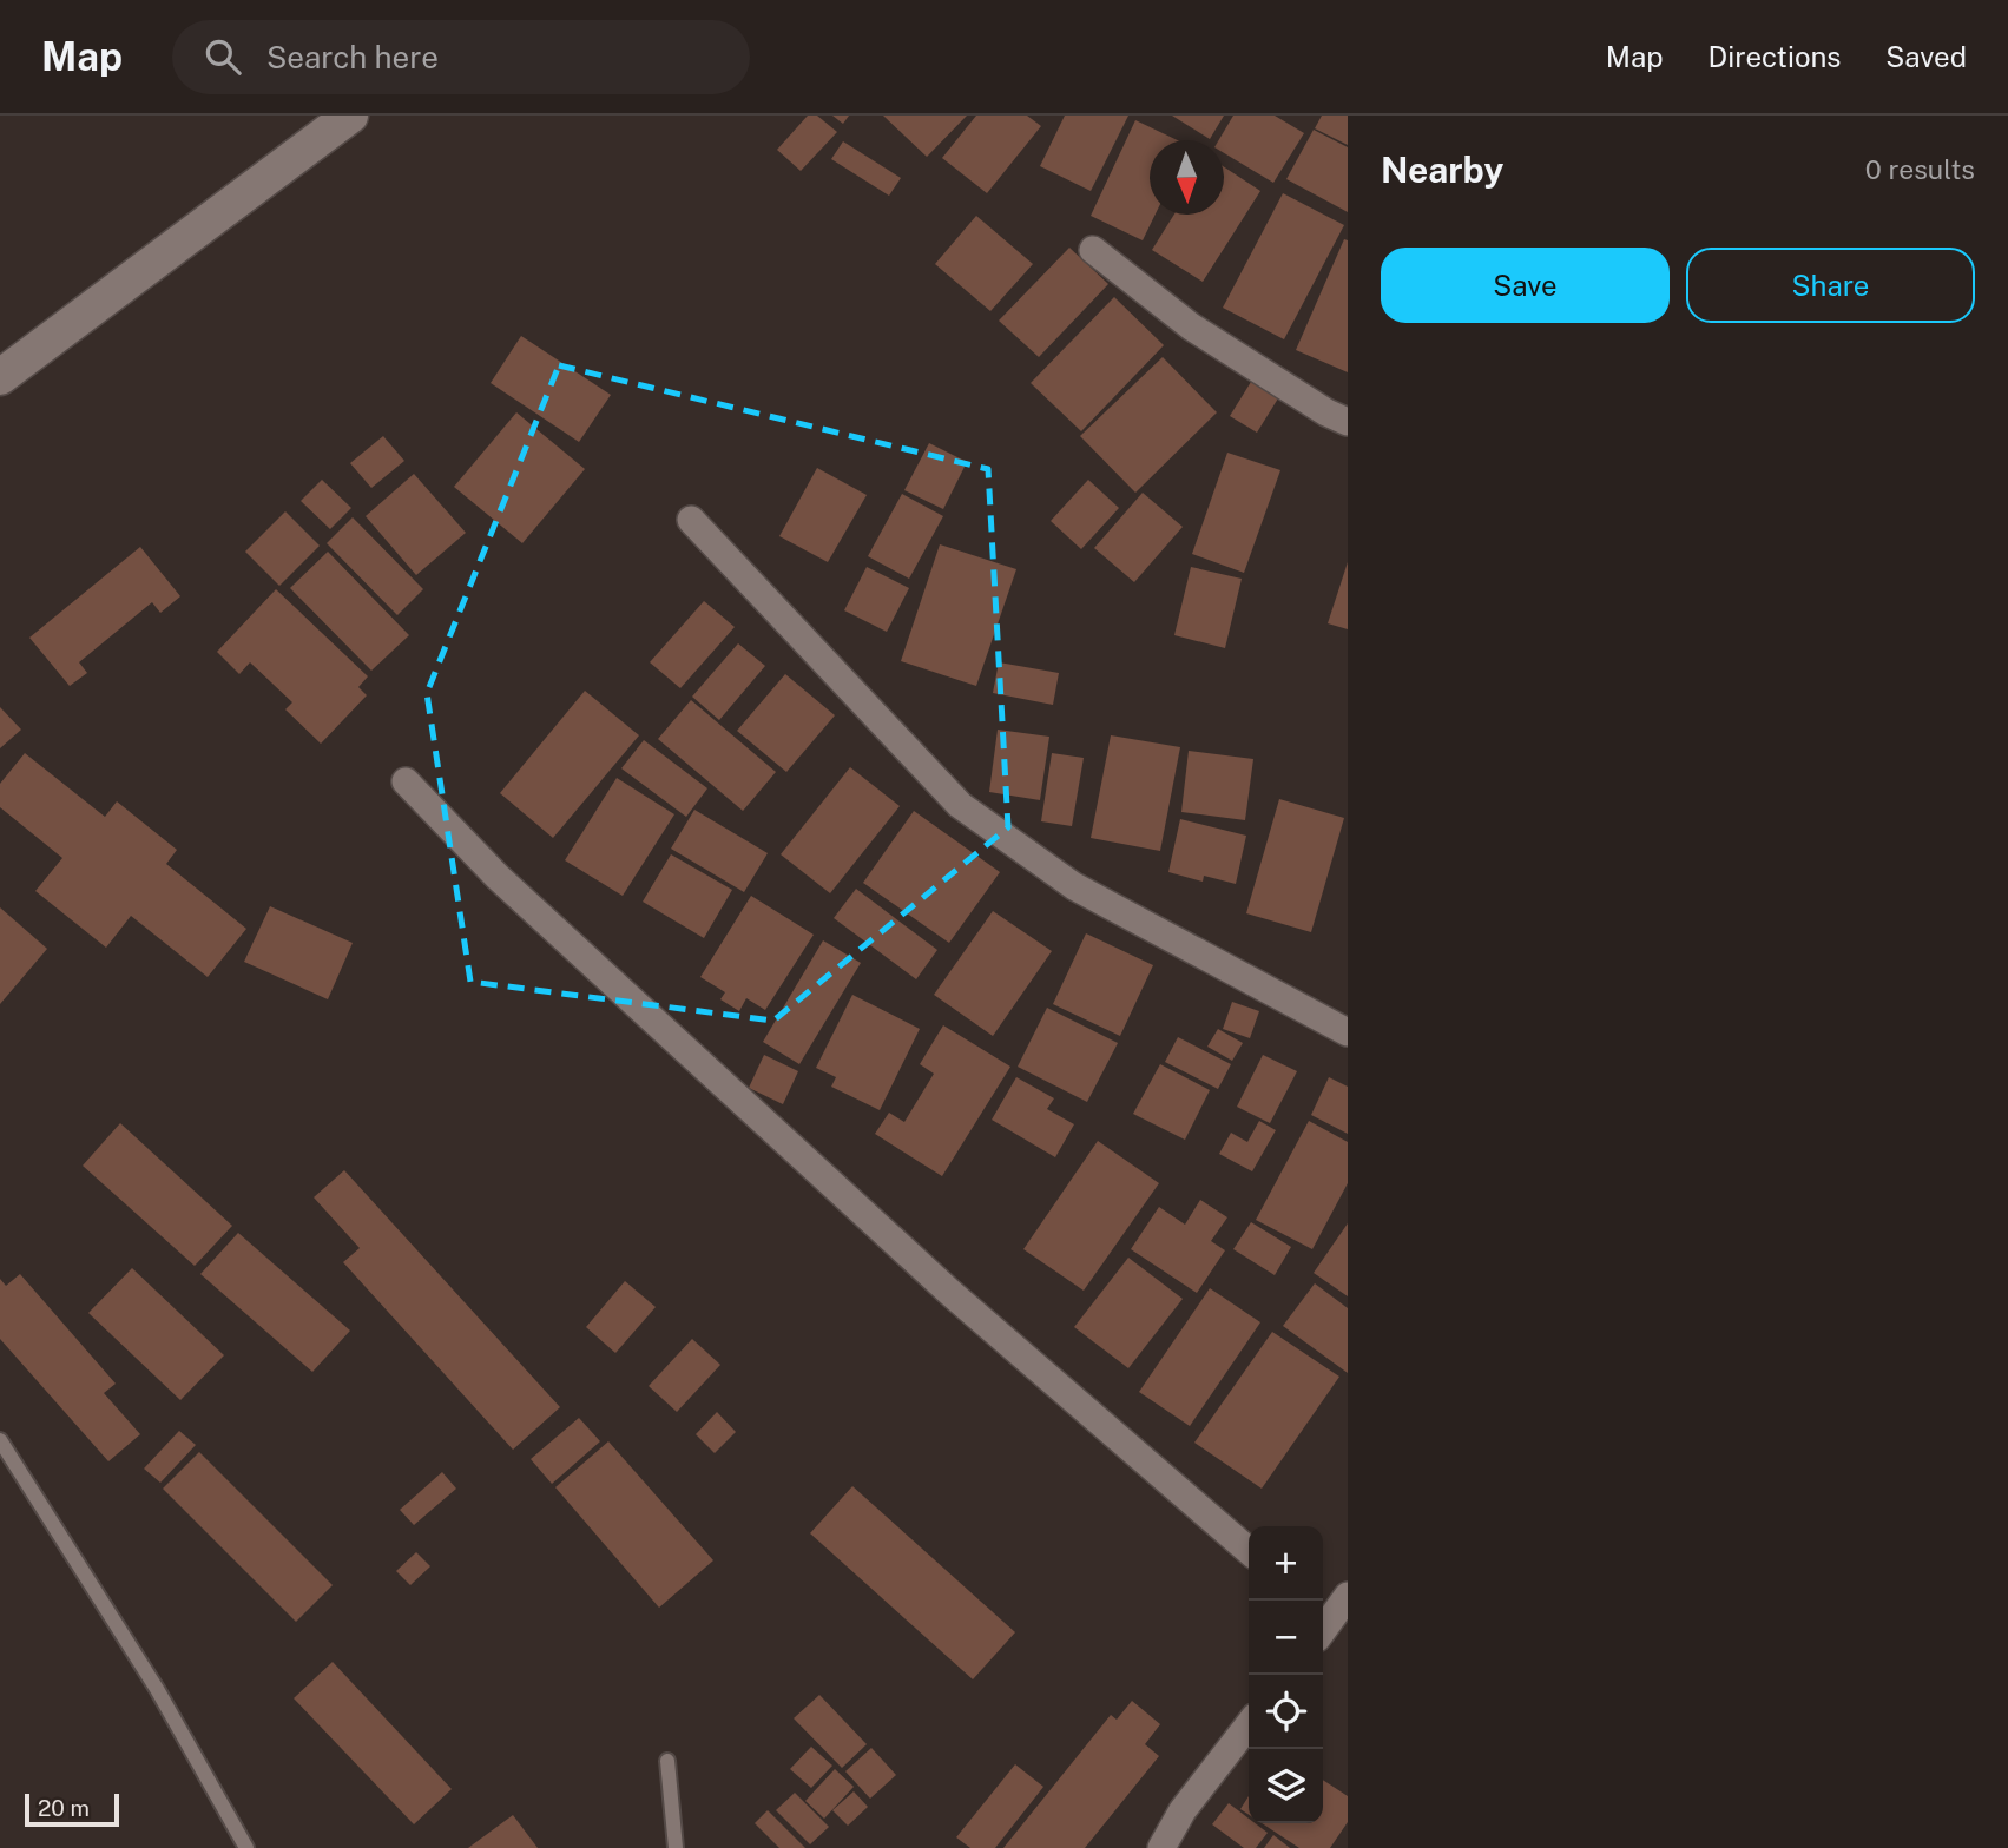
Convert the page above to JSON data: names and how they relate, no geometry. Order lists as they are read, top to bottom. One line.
{"scale_bar":"20 m","north":"bottom","page":{"header":"Map","search":"Search here","nav":["Map","Directions","Saved"],"heading":["Nearby","0 results"],"buttons":["Save","Share"],"map_buttons":["+","−"],"scale":"20 m"}}
